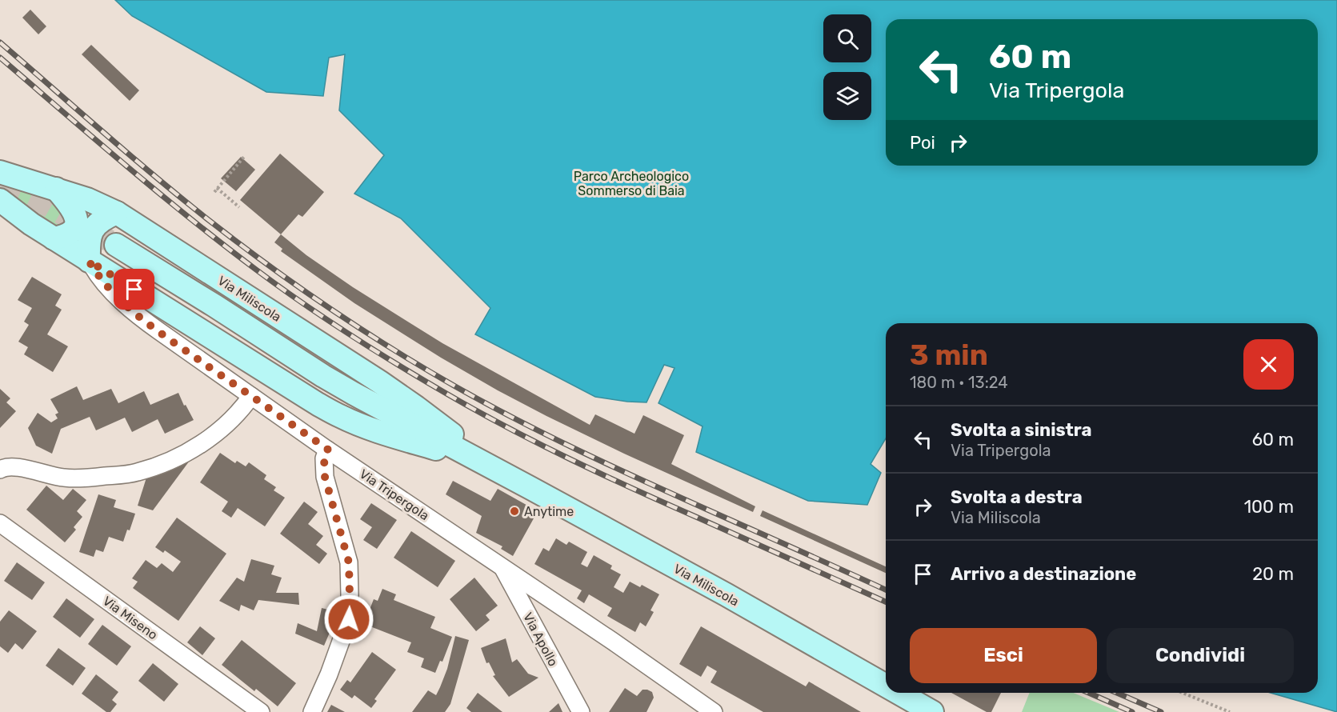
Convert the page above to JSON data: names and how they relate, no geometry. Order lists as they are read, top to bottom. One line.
{"streets":{"street":["Via Miliscola","Via Tripergola","Via Miseno","Via Apollo"]},"crossings":[["Via Miliscola","Via Tripergola"],["Via Tripergola","Via Apollo"]],"parks":["Parco Archeologico Sommerso di Baia"],"places":["Anytime"],"page":{"turn":["60 m","Via Tripergola"],"then":"Poi","heading":["3 min","180 m · 13:24"],"list":[{"name":"Svolta a sinistra","note":"Via Tripergola","value":"60 m"},{"name":"Svolta a destra","note":"Via Miliscola","value":"100 m"},{"name":"Arrivo a destinazione","value":"20 m"}],"buttons":["Esci","Condividi"]}}
